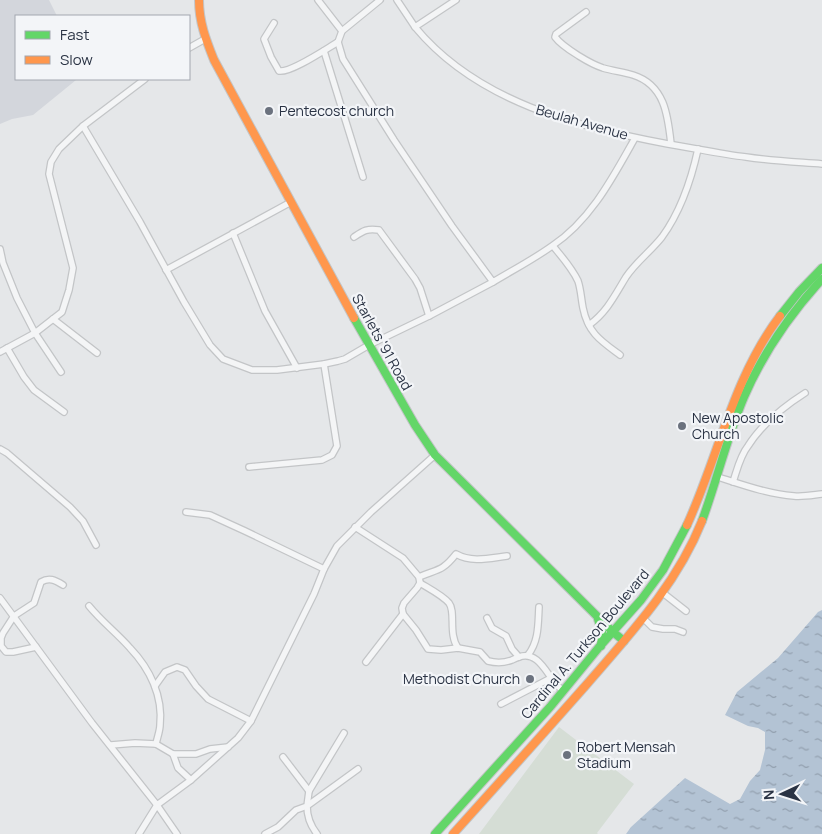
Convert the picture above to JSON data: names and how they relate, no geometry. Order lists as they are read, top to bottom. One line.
{"streets":{"street":["Beulah Avenue","Starlets '91 Road","Cardinal A. Turkson Boulevard"]},"crossings":[["Starlets '91 Road","Cardinal A. Turkson Boulevard"]],"places":["Pentecost church","New Apostolic Church","Methodist Church","Robert Mensah Stadium"],"legend":["Fast","Slow"],"north":"left"}
